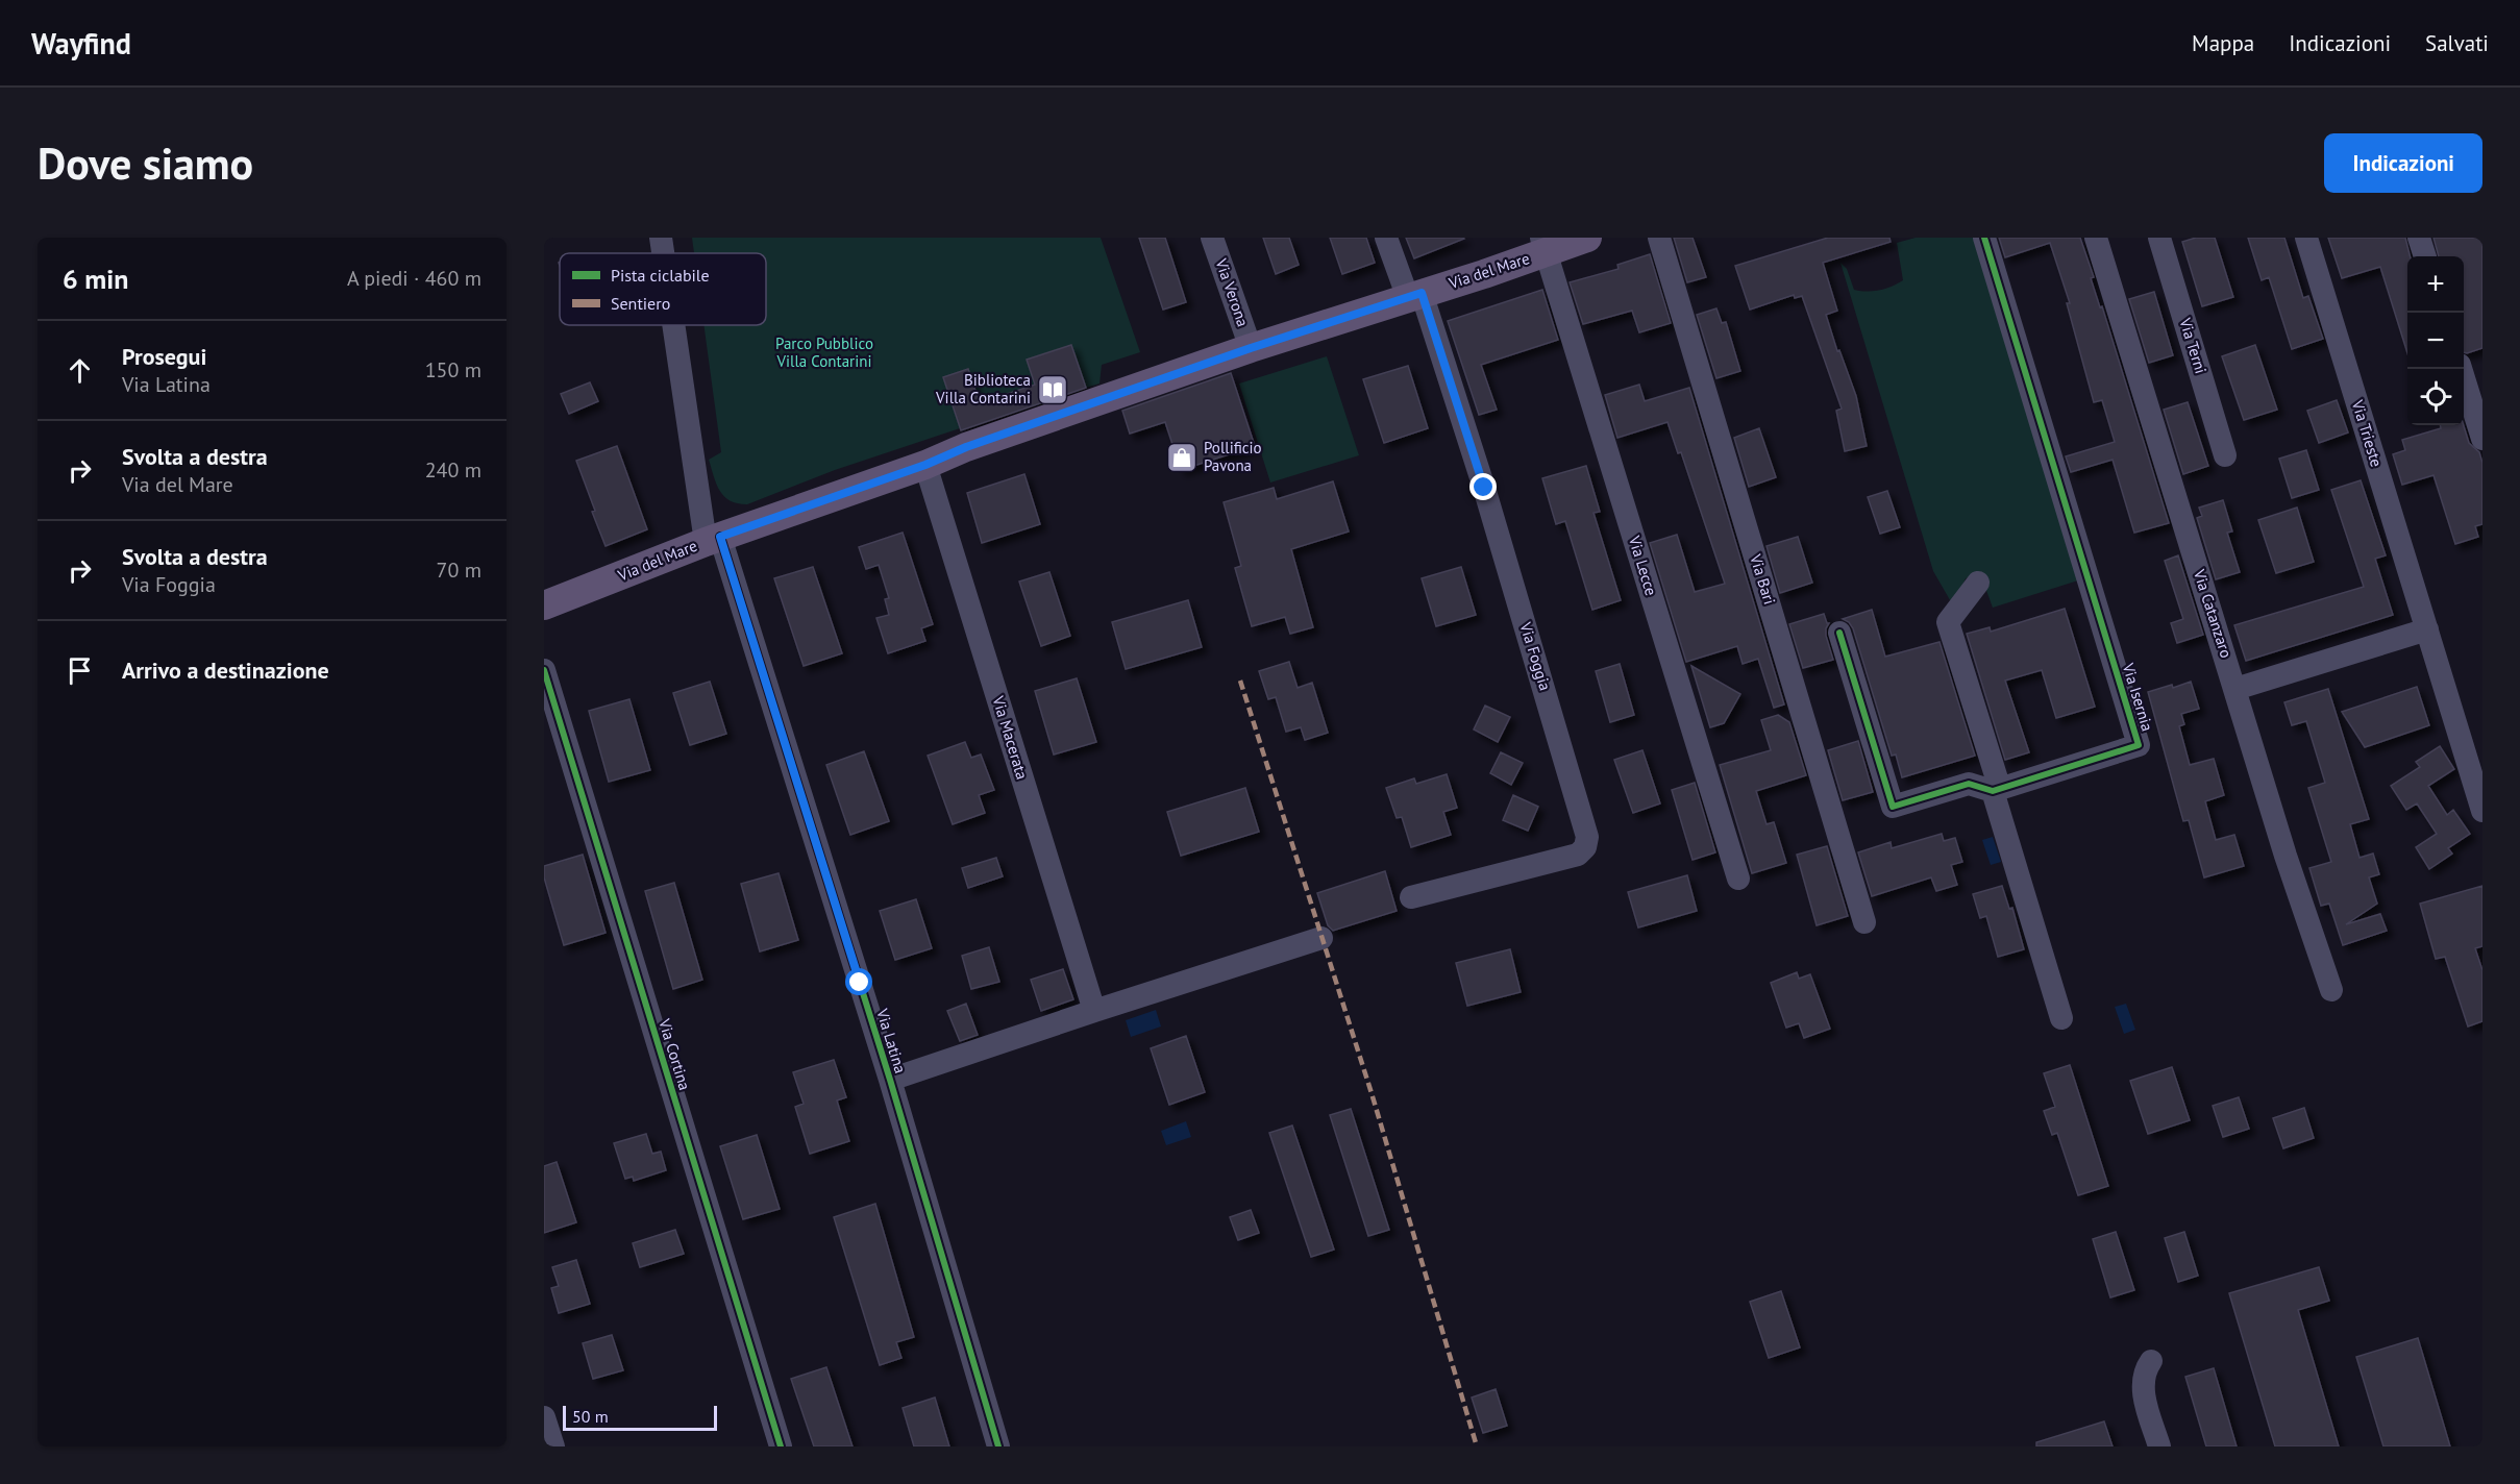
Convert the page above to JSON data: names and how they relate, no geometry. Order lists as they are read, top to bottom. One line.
{"streets":{"main road":["Via del Mare"],"street":["Via Verona","Via Terni","Via Trieste","Via Lecce","Via Bari","Via Catanzaro","Via Foggia","Via Isernia","Via Macerata","Via Latina","Via Cortina"]},"crossings":[["Via del Mare","Via Verona"],["Via del Mare","Via Lecce"],["Via del Mare","Via Foggia"],["Via del Mare","Via Macerata"],["Via del Mare","Via Latina"]],"parks":["Parco Pubblico Villa Contarini"],"places":{"library":["Biblioteca Villa Contarini"],"shop":["Pollificio Pavona"]},"legend":["Pista ciclabile","Sentiero"],"scale_bar":"50 m","page":{"header":"Wayfind","nav":["Mappa","Indicazioni","Salvati"],"buttons":"Indicazioni","title":"Dove siamo","heading":["6 min","A piedi · 460 m"],"map_buttons":["+","−"],"list":[["Prosegui","Via Latina","150 m"],["Svolta a destra","Via del Mare","240 m"],["Svolta a destra","Via Foggia","70 m"],"Arrivo a destinazione"],"scale":"50 m"}}
